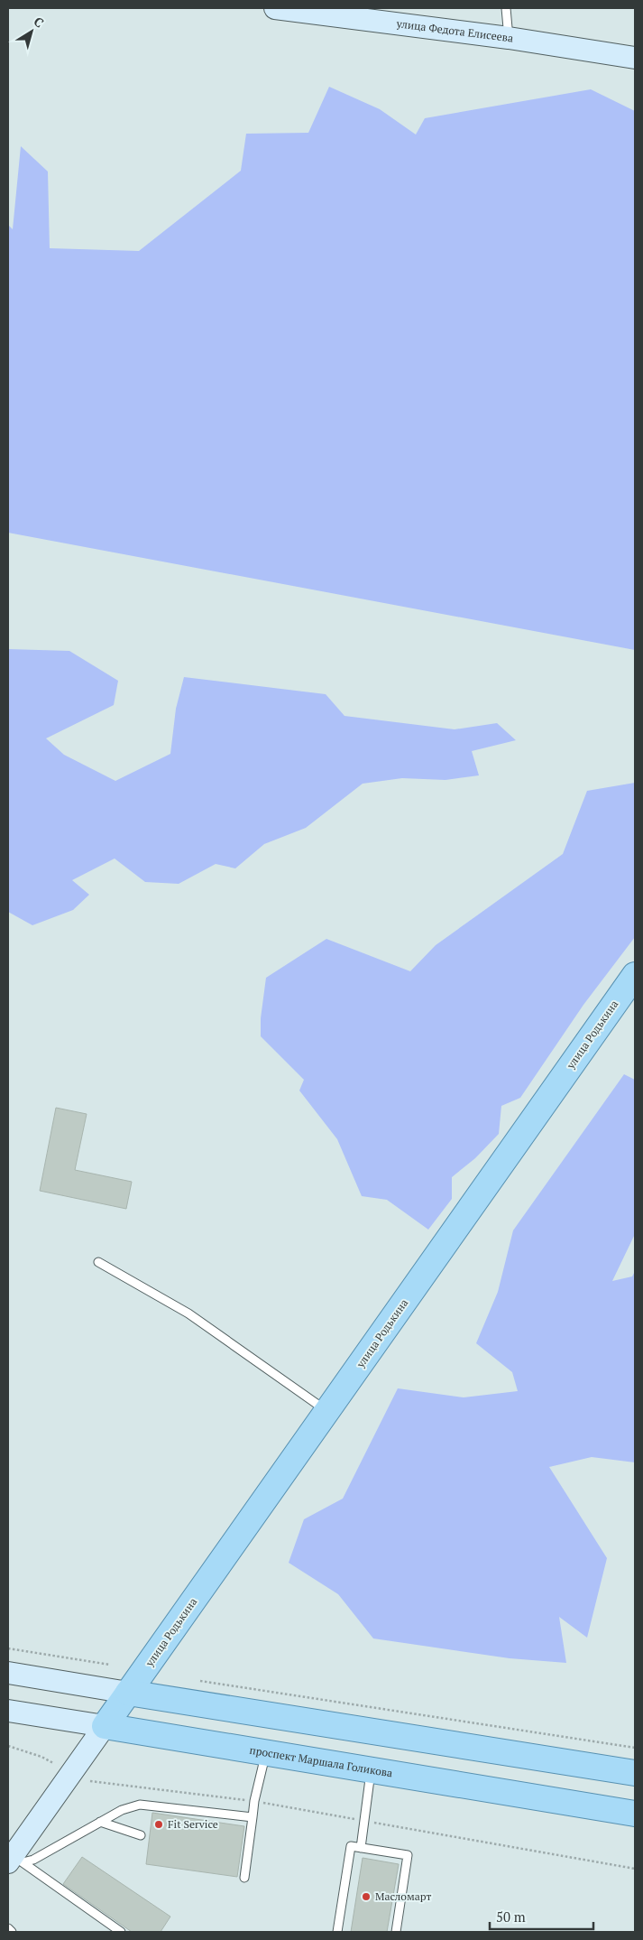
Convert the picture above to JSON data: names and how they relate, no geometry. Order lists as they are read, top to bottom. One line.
{"streets":{"main road":["улица Федота Елисеева","улица Родькина","проспект Маршала Голикова"]},"crossings":[["улица Родькина","проспект Маршала Голикова"]],"places":["Fit Service","Масломарт"],"scale_bar":"50 m","north":"top right"}
